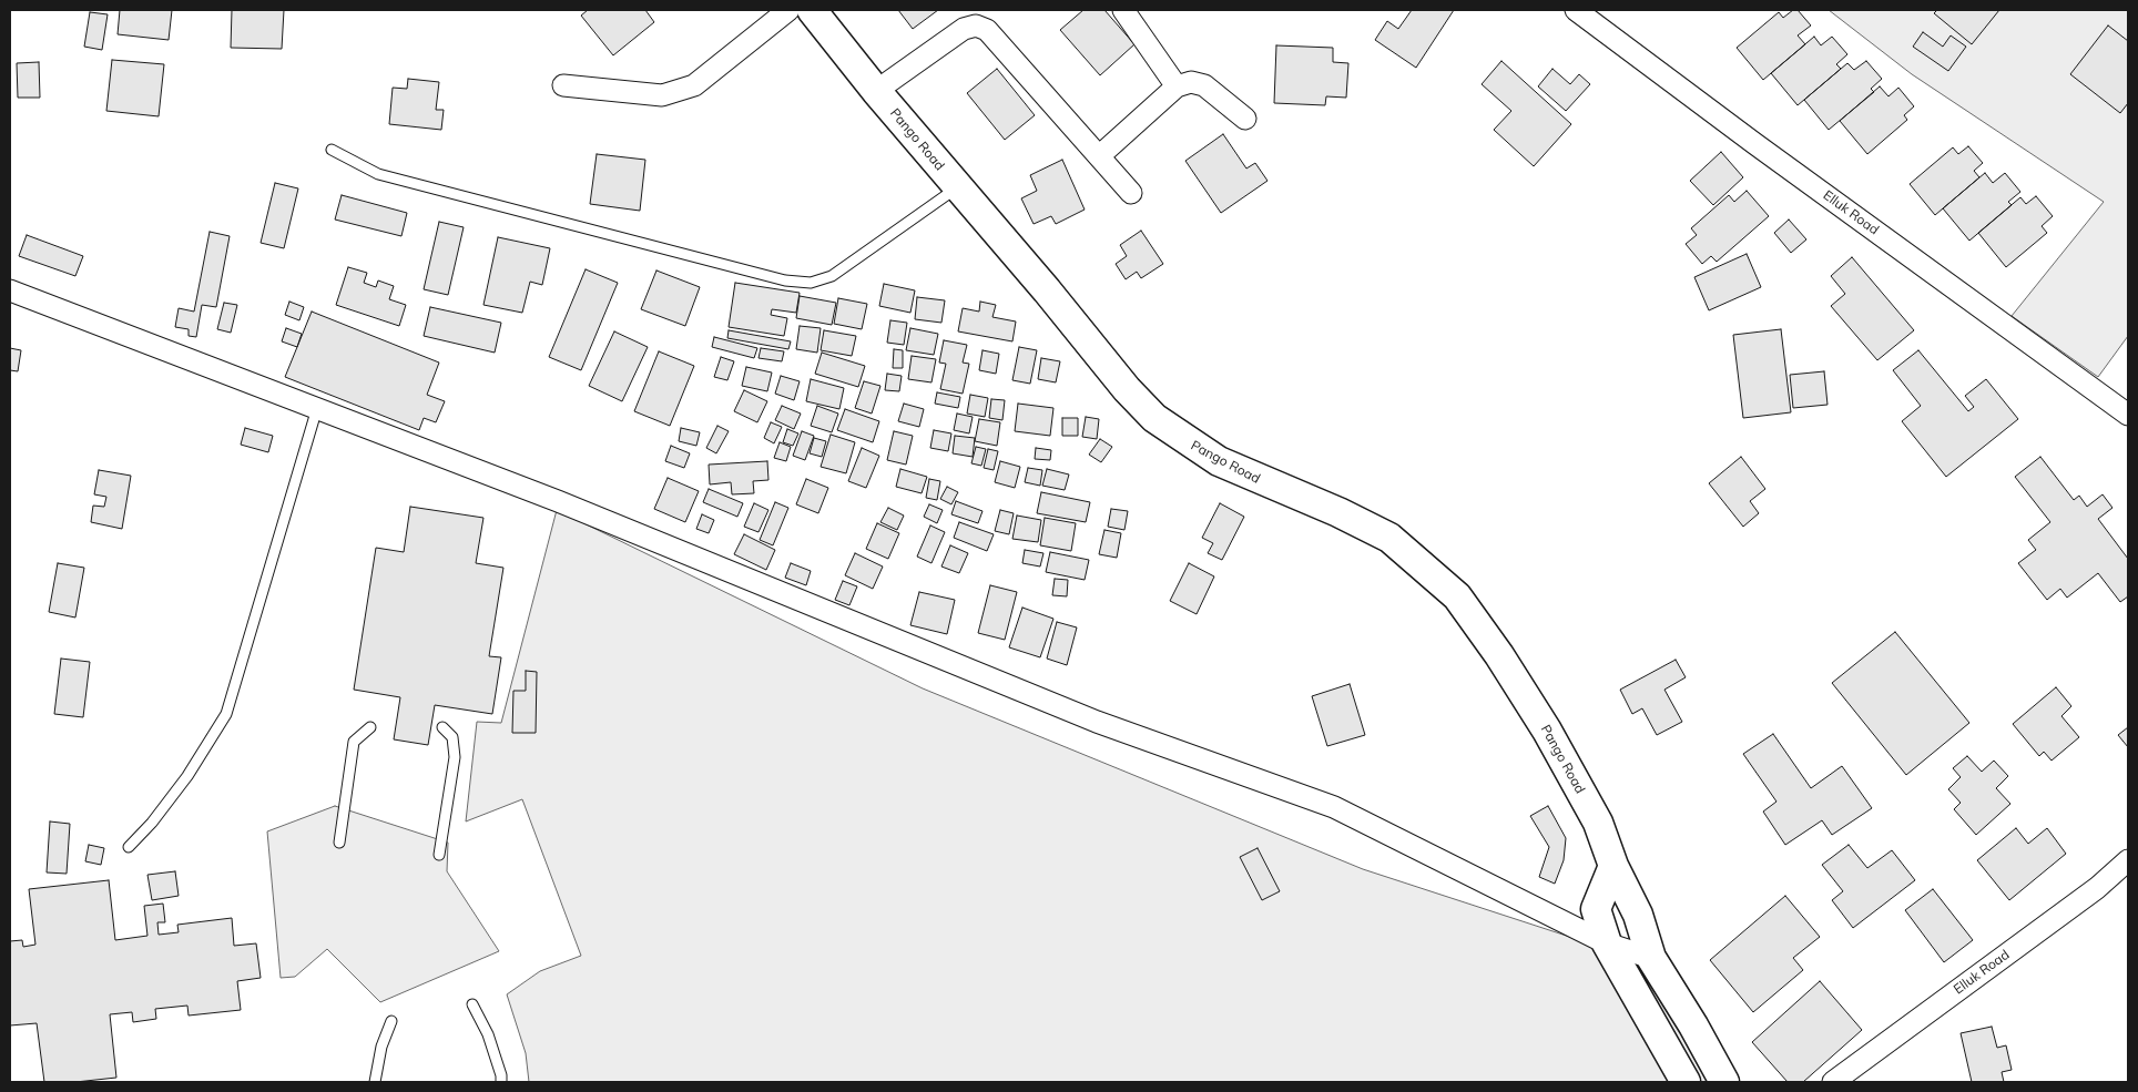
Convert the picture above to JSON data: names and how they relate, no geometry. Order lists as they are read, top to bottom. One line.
{"streets":{"street":["Pango Road","Elluk Road"]}}
